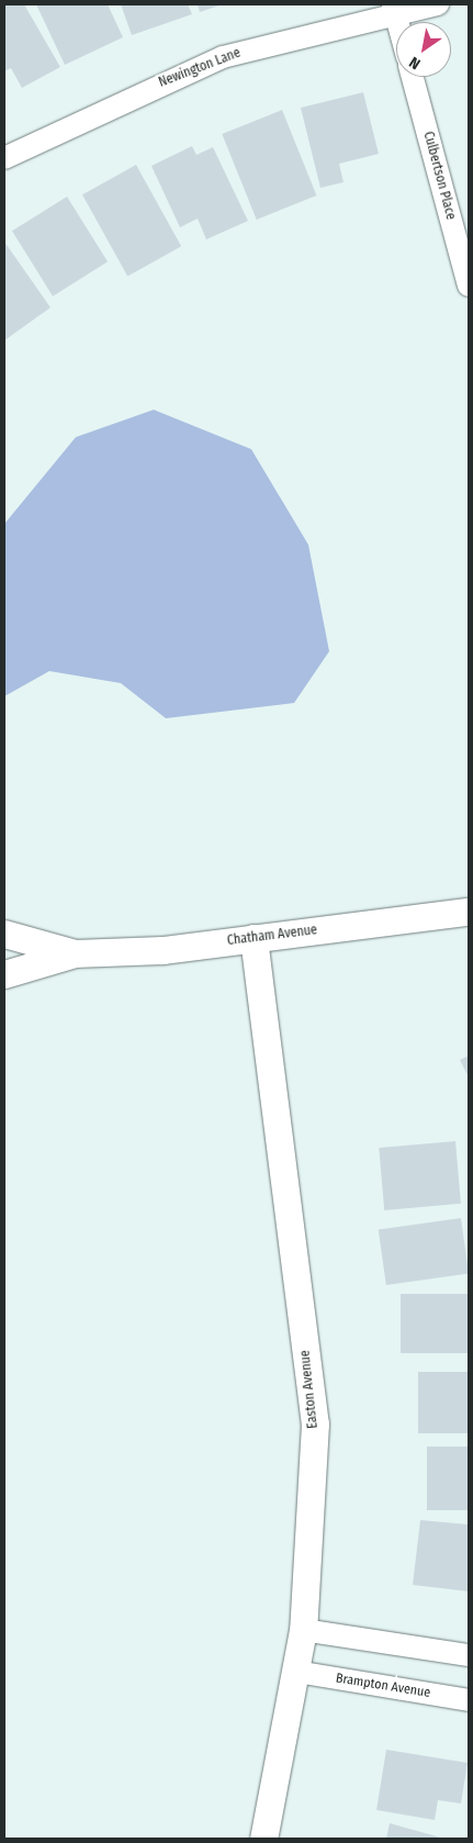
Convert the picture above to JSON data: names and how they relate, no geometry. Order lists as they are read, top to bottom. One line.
{"streets":{"street":["Newington Lane","Culbertson Place","Chatham Avenue","Easton Avenue","Brampton Avenue"]},"crossings":[["Chatham Avenue","Easton Avenue"],["Easton Avenue","Brampton Avenue"]],"north":"bottom left"}
